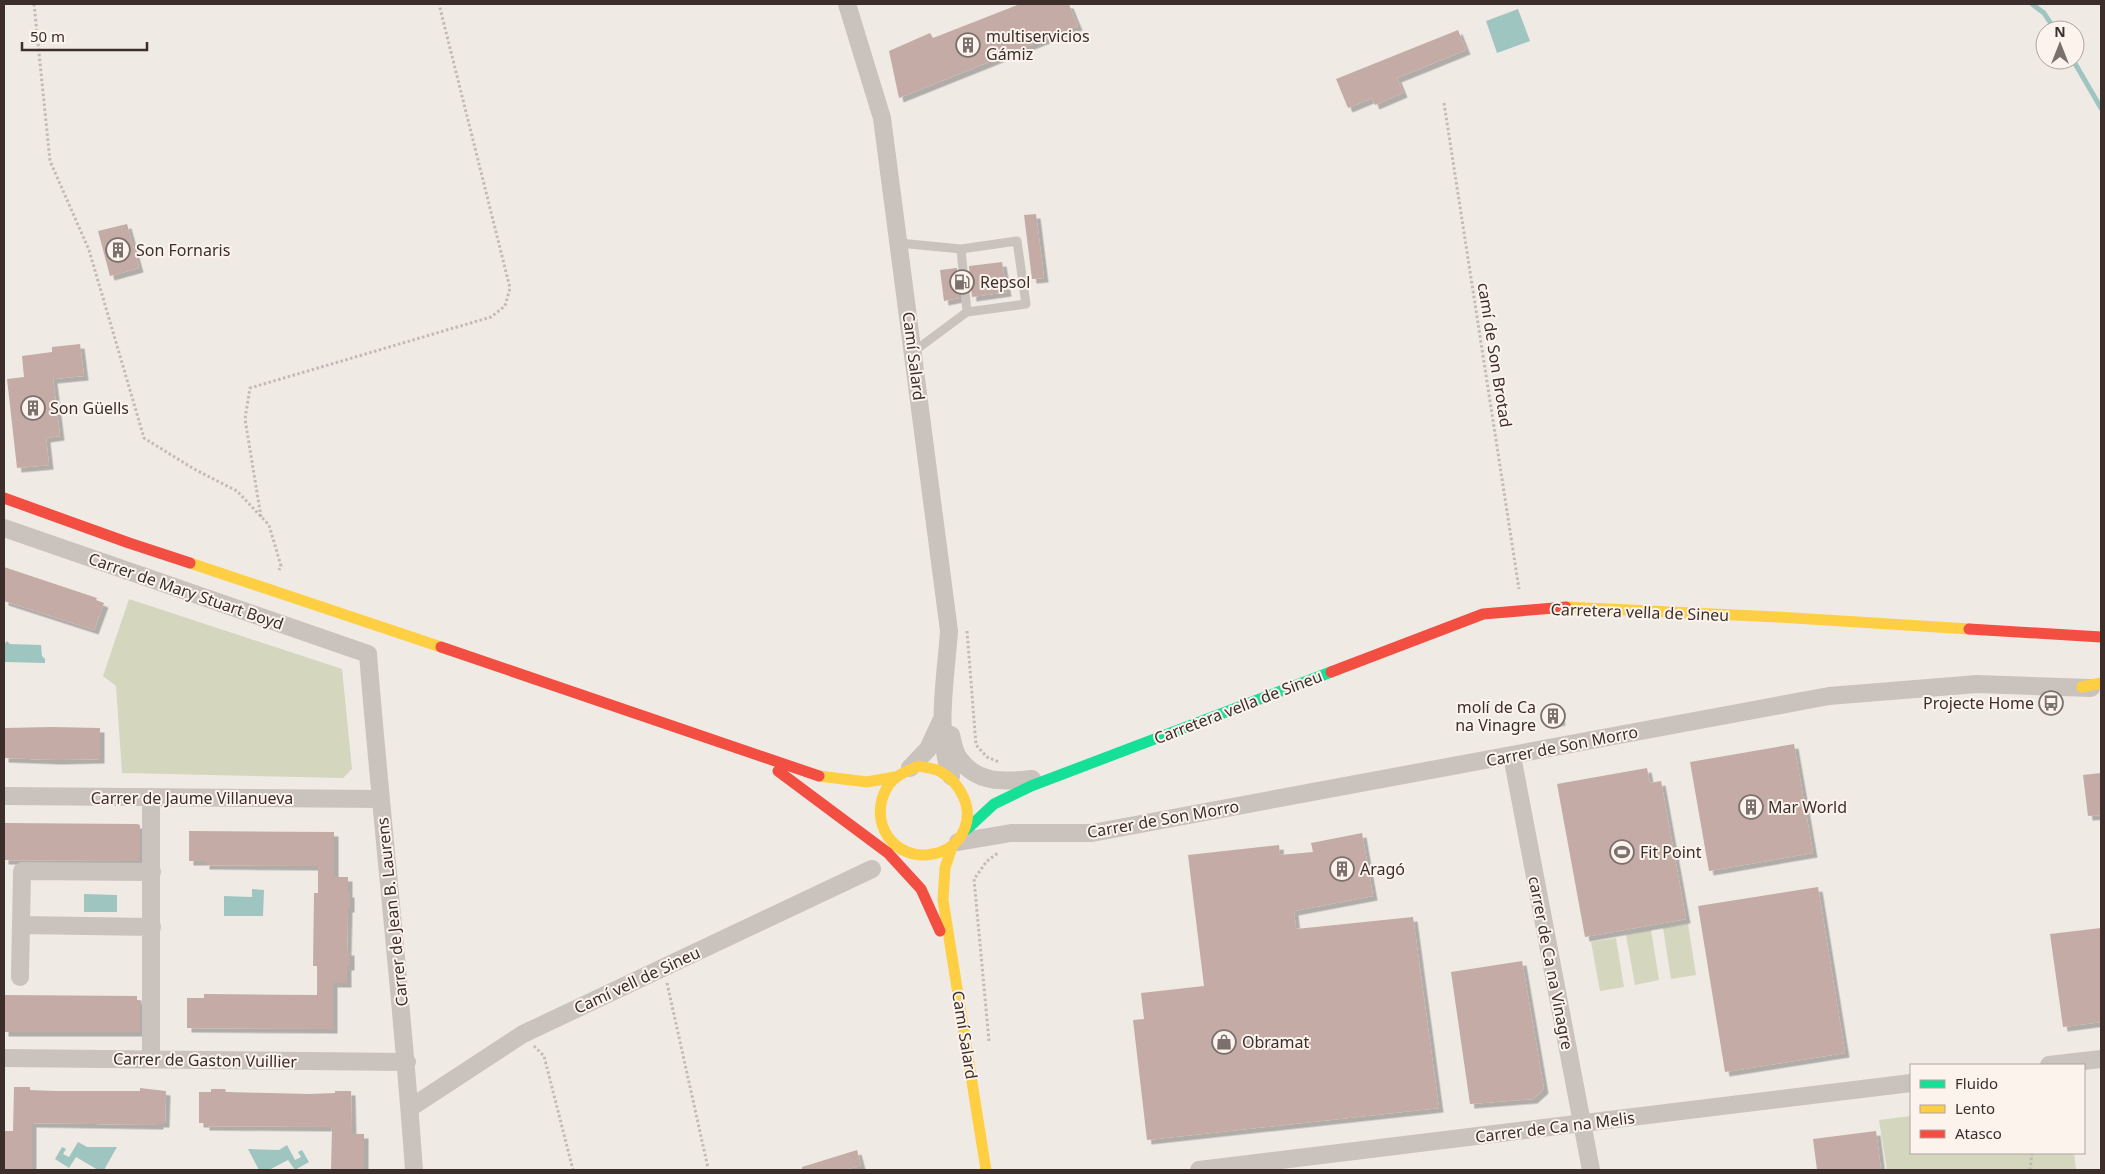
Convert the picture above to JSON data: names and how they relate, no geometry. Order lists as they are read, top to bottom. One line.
{"streets":{"main road":["Camí Salard","Carretera vella de Sineu"],"street":["Carrer de Mary Stuart Boyd","Carrer de Son Morro","Carrer de Jaume Villanueva","Carrer de Jean B. Laurens","carrer de Ca na Vinagre","Camí vell de Sineu","Carrer de Gaston Vuillier","Carrer de Ca na Melis"],"path":["camí de Son Brotad"]},"crossings":[["camí de Son Brotad","Carretera vella de Sineu"],["Camí Salard","Carretera vella de Sineu"],["Camí Salard","Carrer de Son Morro"],["Carrer de Mary Stuart Boyd","Carrer de Jean B. Laurens"],["Carretera vella de Sineu","Carrer de Son Morro"],["Carrer de Son Morro","carrer de Ca na Vinagre"],["Carrer de Jaume Villanueva","Carrer de Jean B. Laurens"],["Carrer de Jean B. Laurens","Camí vell de Sineu"],["Carrer de Jean B. Laurens","Carrer de Gaston Vuillier"],["carrer de Ca na Vinagre","Carrer de Ca na Melis"]],"places":{"building":["multiservicios Gámiz","Son Fornaris","Son Güells","molí de Ca na Vinagre","Mar World","Aragó"],"fuel station":["Repsol"],"bus stop":["Projecte Home"],"sports":["Fit Point"],"shop":["Obramat"]},"legend":["Fluido","Lento","Atasco"],"scale_bar":"50 m","north":"top"}
